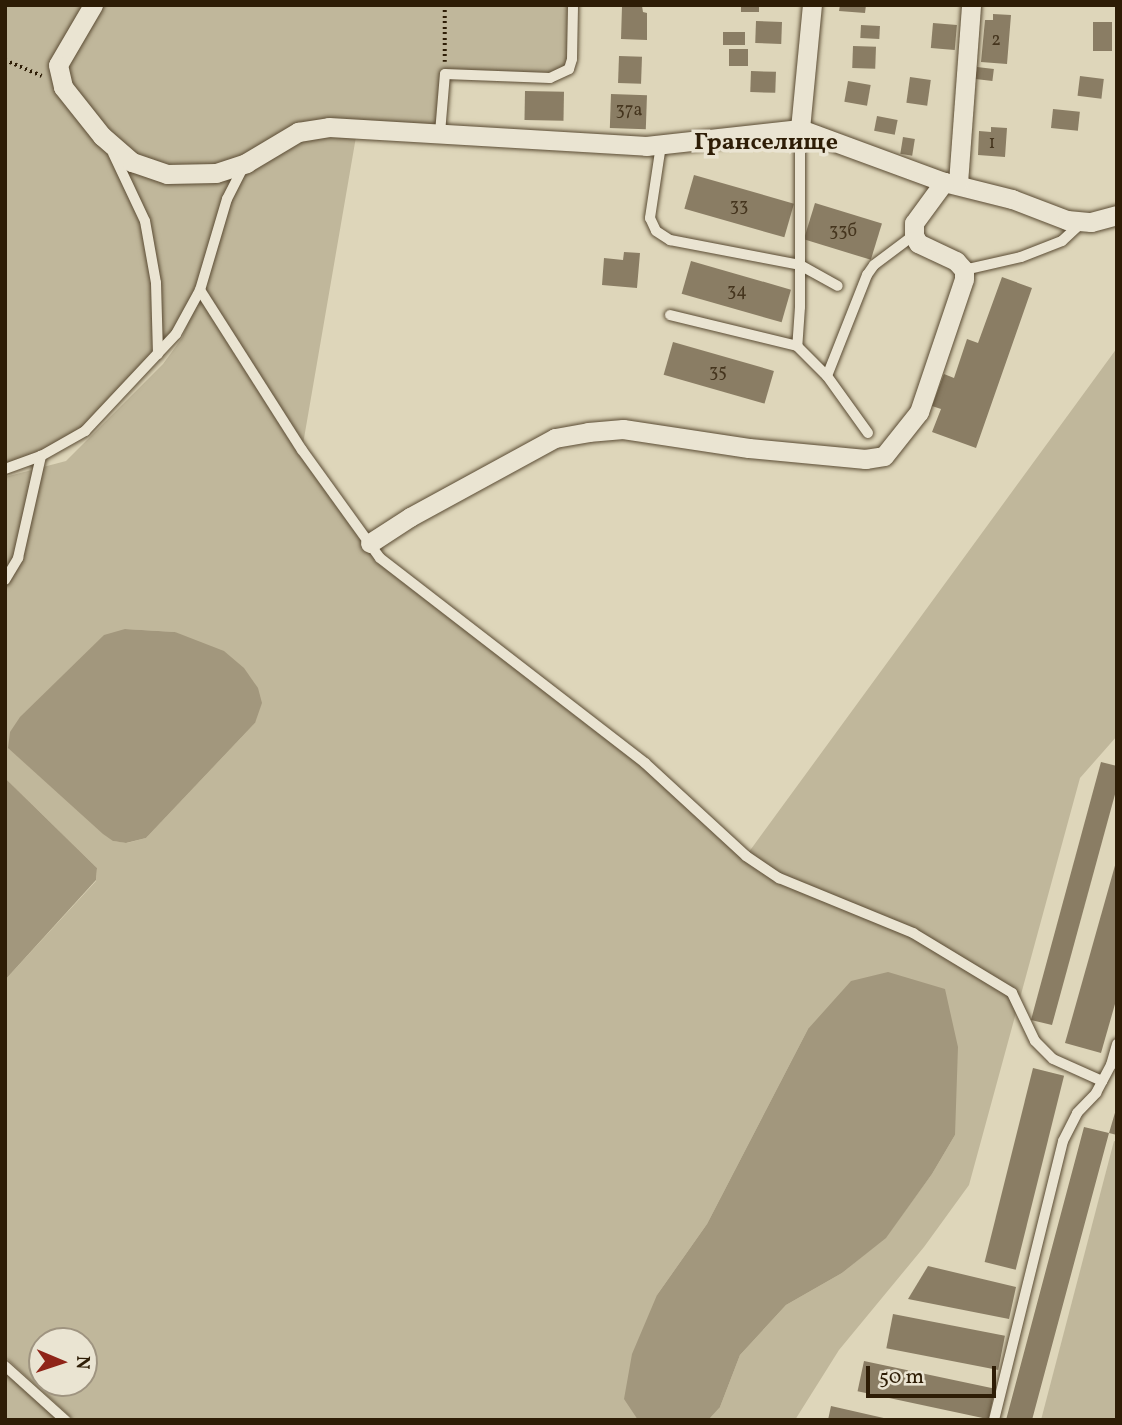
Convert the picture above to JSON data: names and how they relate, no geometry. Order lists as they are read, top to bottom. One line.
{"districts":["Гранселище"],"house_numbers":["2","37а","1","33","33б","34","35"],"scale_bar":"50 m","north":"right"}
